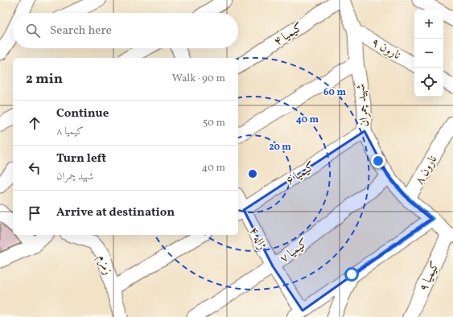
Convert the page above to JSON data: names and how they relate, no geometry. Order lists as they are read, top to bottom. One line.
{"streets":{"street":["کیمیا ۴","نارون ۹","شهید چمران","نارون ۸","کیمیا ۶","ژاله ۴","کیمیا ۷","زمزم","کیمیا ۹"]},"crossings":[["نارون ۹","شهید چمران"],["شهید چمران","نارون ۸"],["شهید چمران","کیمیا ۶"],["شهید چمران","کیمیا ۷"],["شهید چمران","کیمیا ۹"],["کیمیا ۶","ژاله ۴"],["ژاله ۴","کیمیا ۷"]],"page":{"map_buttons":["+","−"],"search":"Search here","heading":["2 min","Walk · 90 m"],"list":[["Continue","کیمیا ۸","50 m"],["Turn left","شهید چمران","40 m"],"Arrive at destination"]},"rings":["60 m","40 m","20 m"]}
